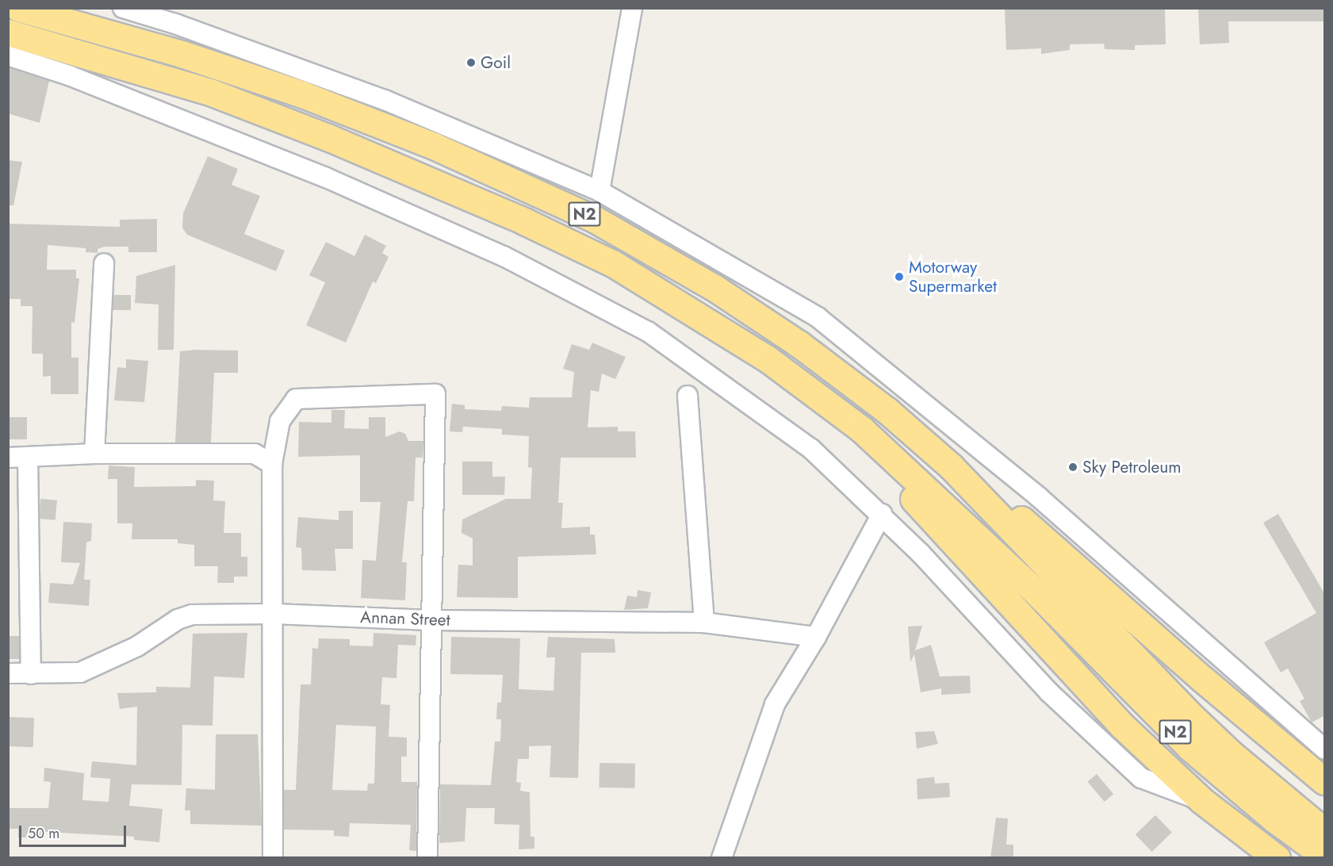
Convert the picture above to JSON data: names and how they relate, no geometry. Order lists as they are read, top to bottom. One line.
{"streets":{"highway":["N2"],"street":["Annan Street"]},"places":["Goil","Motorway Supermarket","Sky Petroleum"],"scale_bar":"50 m"}
